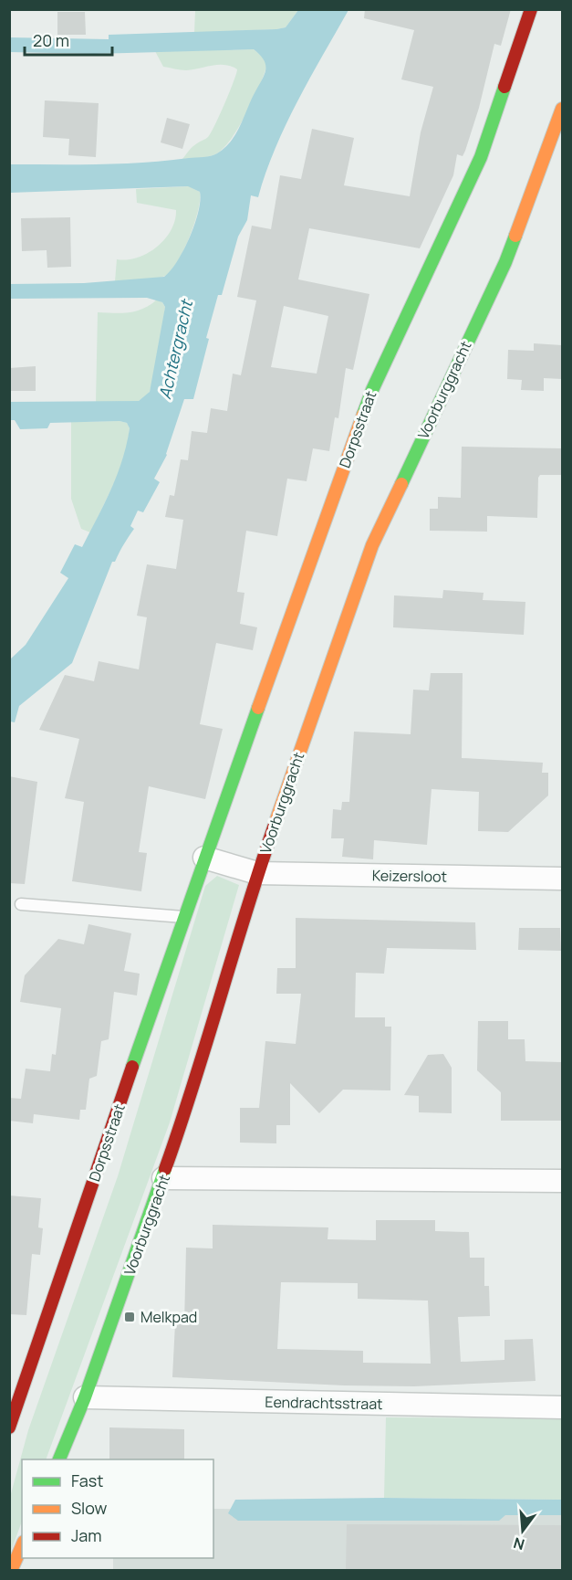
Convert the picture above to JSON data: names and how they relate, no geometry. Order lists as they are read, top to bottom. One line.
{"streets":{"street":["Voorburggracht","Dorpsstraat","Keizersloot","Eendrachtsstraat"]},"crossings":[["Voorburggracht","Keizersloot"],["Voorburggracht","Eendrachtsstraat"]],"water":["Achtergracht"],"places":{"transit":["Melkpad"]},"legend":["Fast","Slow","Jam"],"scale_bar":"20 m","north":"bottom"}
